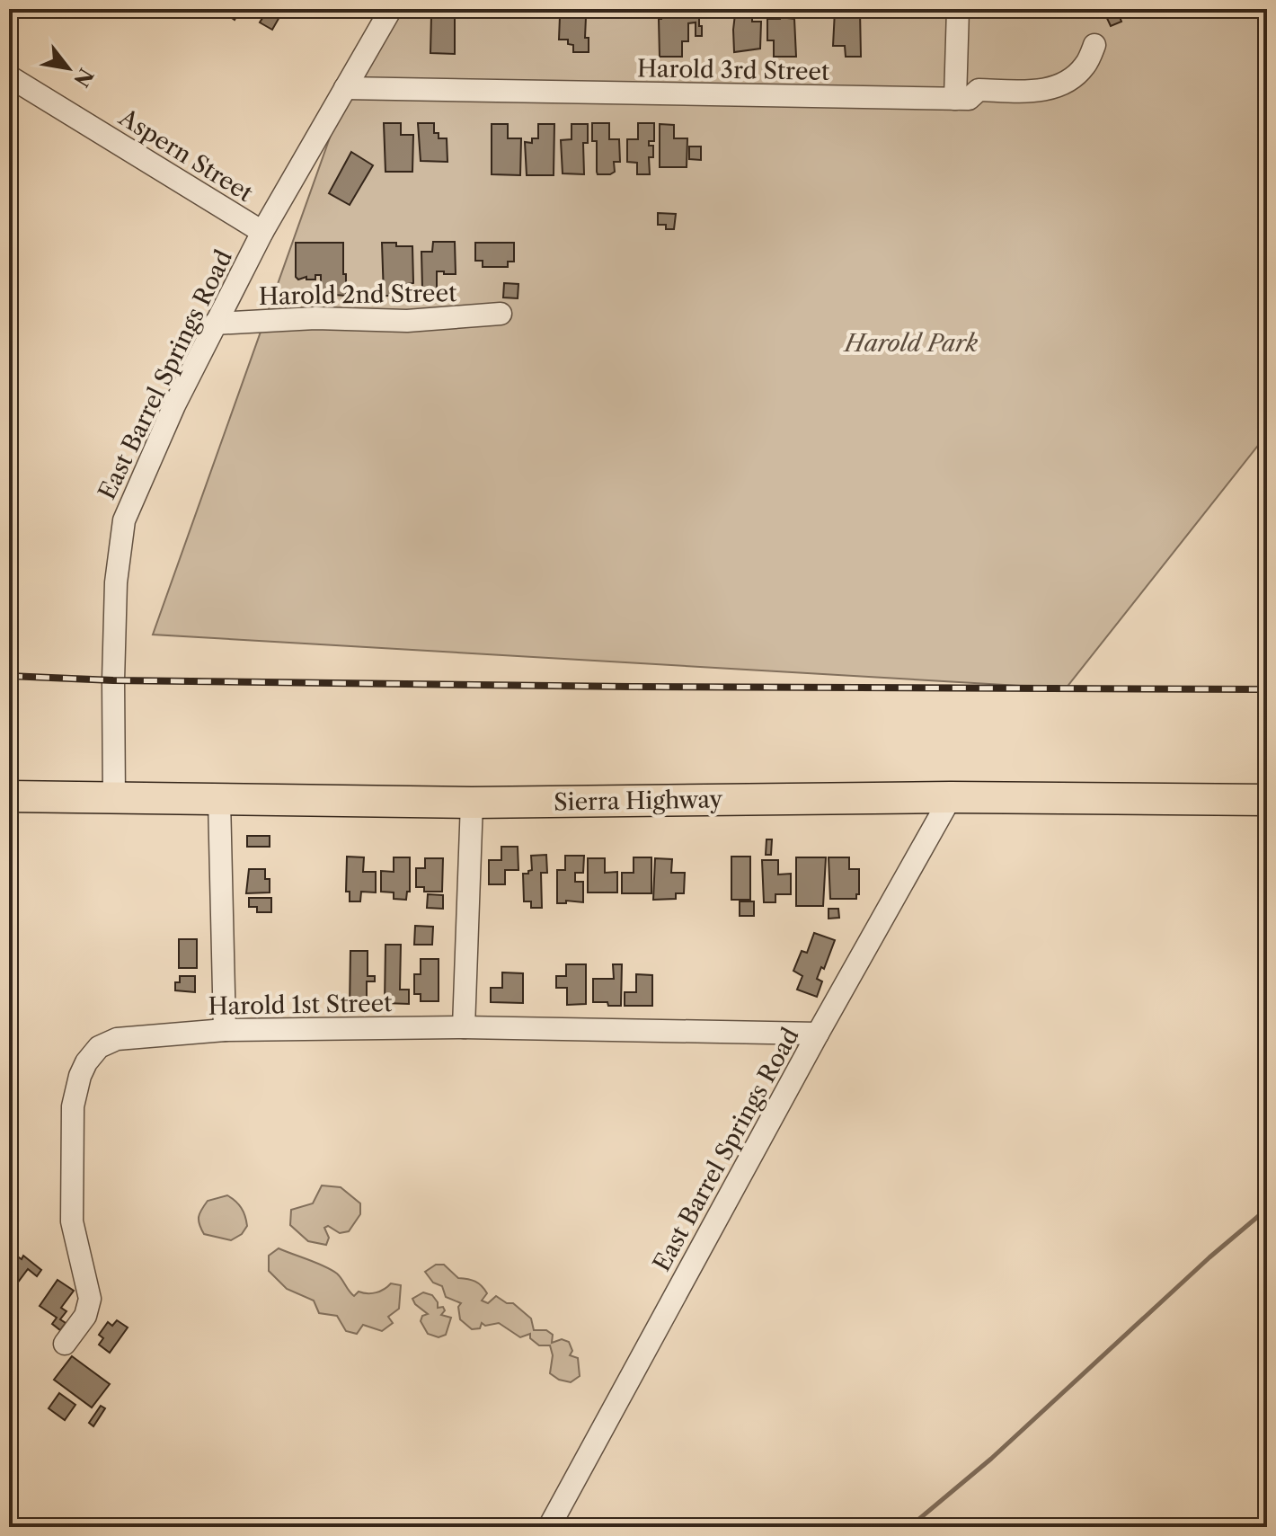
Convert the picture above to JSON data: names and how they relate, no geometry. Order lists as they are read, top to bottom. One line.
{"streets":{"highway":["Sierra Highway"],"street":["Harold 3rd Street","Aspern Street","Harold 2nd Street","East Barrel Springs Road","Harold 1st Street"]},"crossings":[["Harold 3rd Street","East Barrel Springs Road"],["Aspern Street","East Barrel Springs Road"],["Harold 2nd Street","East Barrel Springs Road"],["East Barrel Springs Road","Sierra Highway"],["East Barrel Springs Road","Harold 1st Street"]],"parks":["Harold Park"],"north":"bottom right"}
